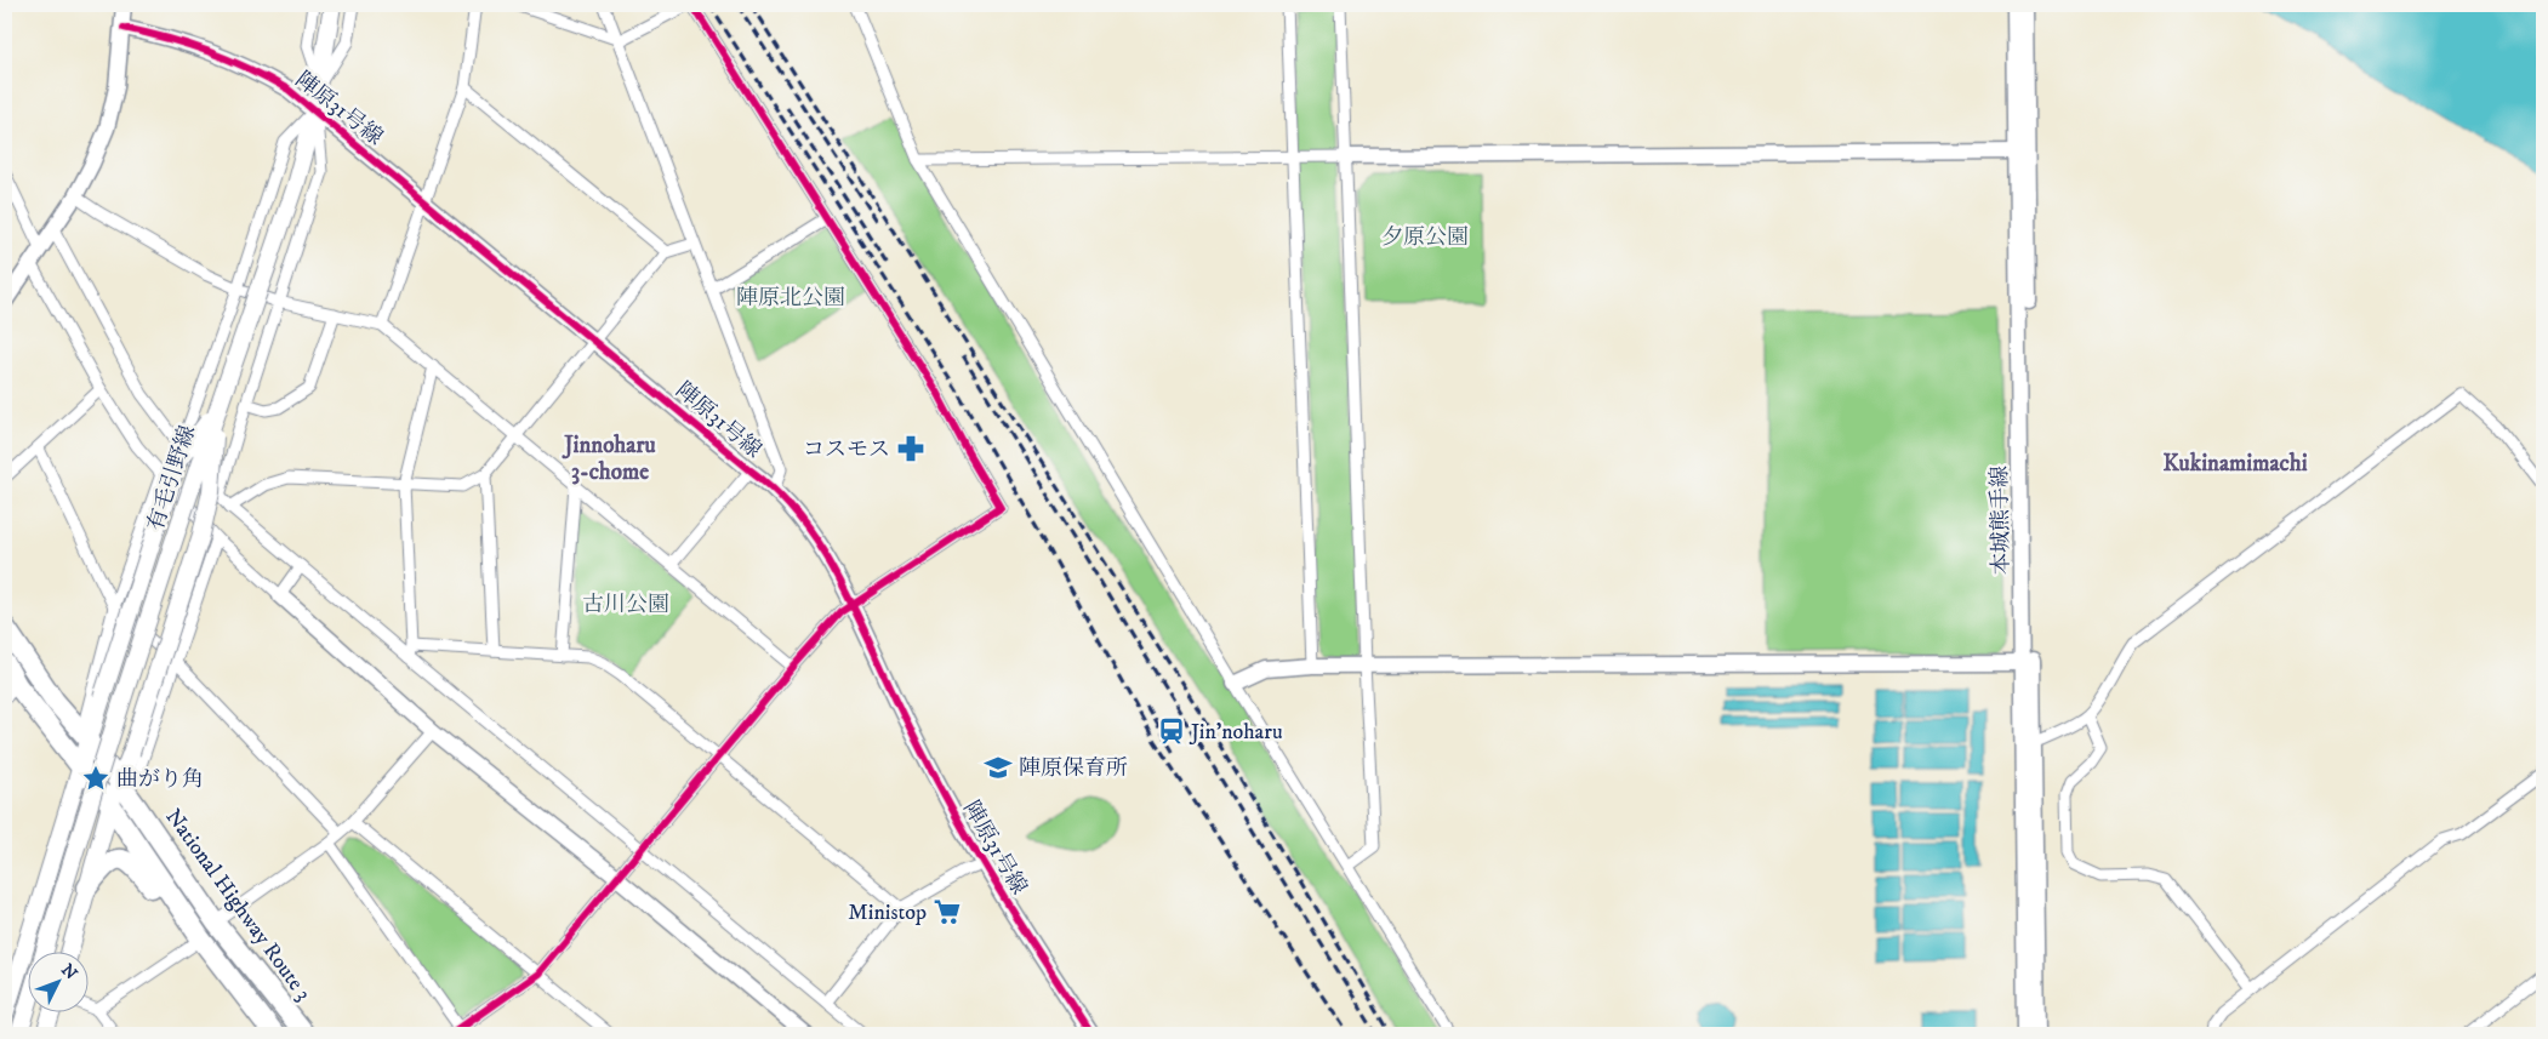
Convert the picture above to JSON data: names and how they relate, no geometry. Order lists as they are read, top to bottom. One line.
{"streets":{"highway":["National Highway Route 3"],"main road":["有毛引野線"],"street":["陣原31号線","本城熊手線"]},"crossings":[["陣原31号線","有毛引野線"]],"districts":["Jinnoharu 3-chome","Kukinamimachi"],"parks":["夕原公園","陣原北公園","古川公園"],"places":{"pharmacy":["コスモス"],"station":["Jin'noharu"],"school or university":["陣原保育所"],"place":["曲がり角"],"supermarket":["Ministop"]},"north":"top right"}
